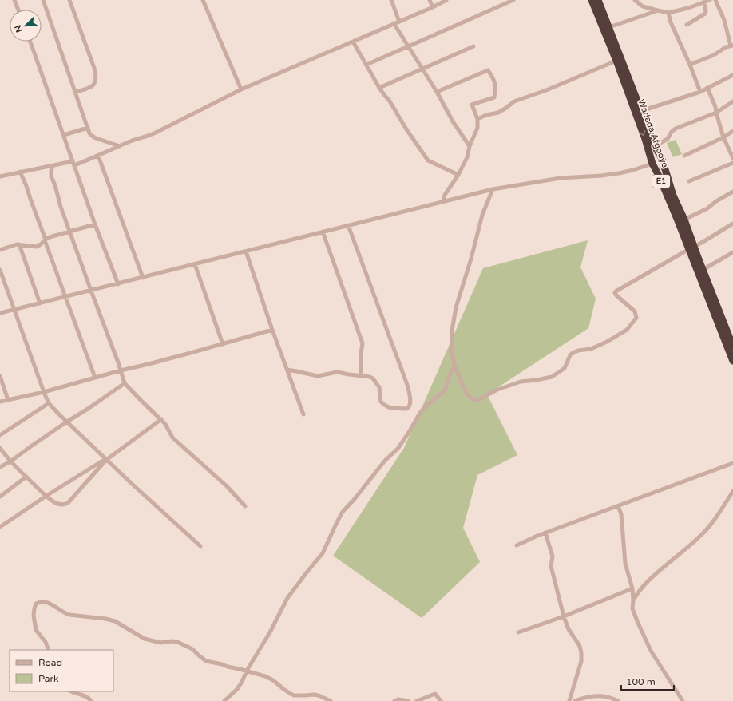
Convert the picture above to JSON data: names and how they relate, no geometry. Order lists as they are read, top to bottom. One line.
{"streets":{"highway":["Wadada Afgooye","E1"]},"legend":["Road","Park"],"scale_bar":"100 m","north":"bottom left"}
